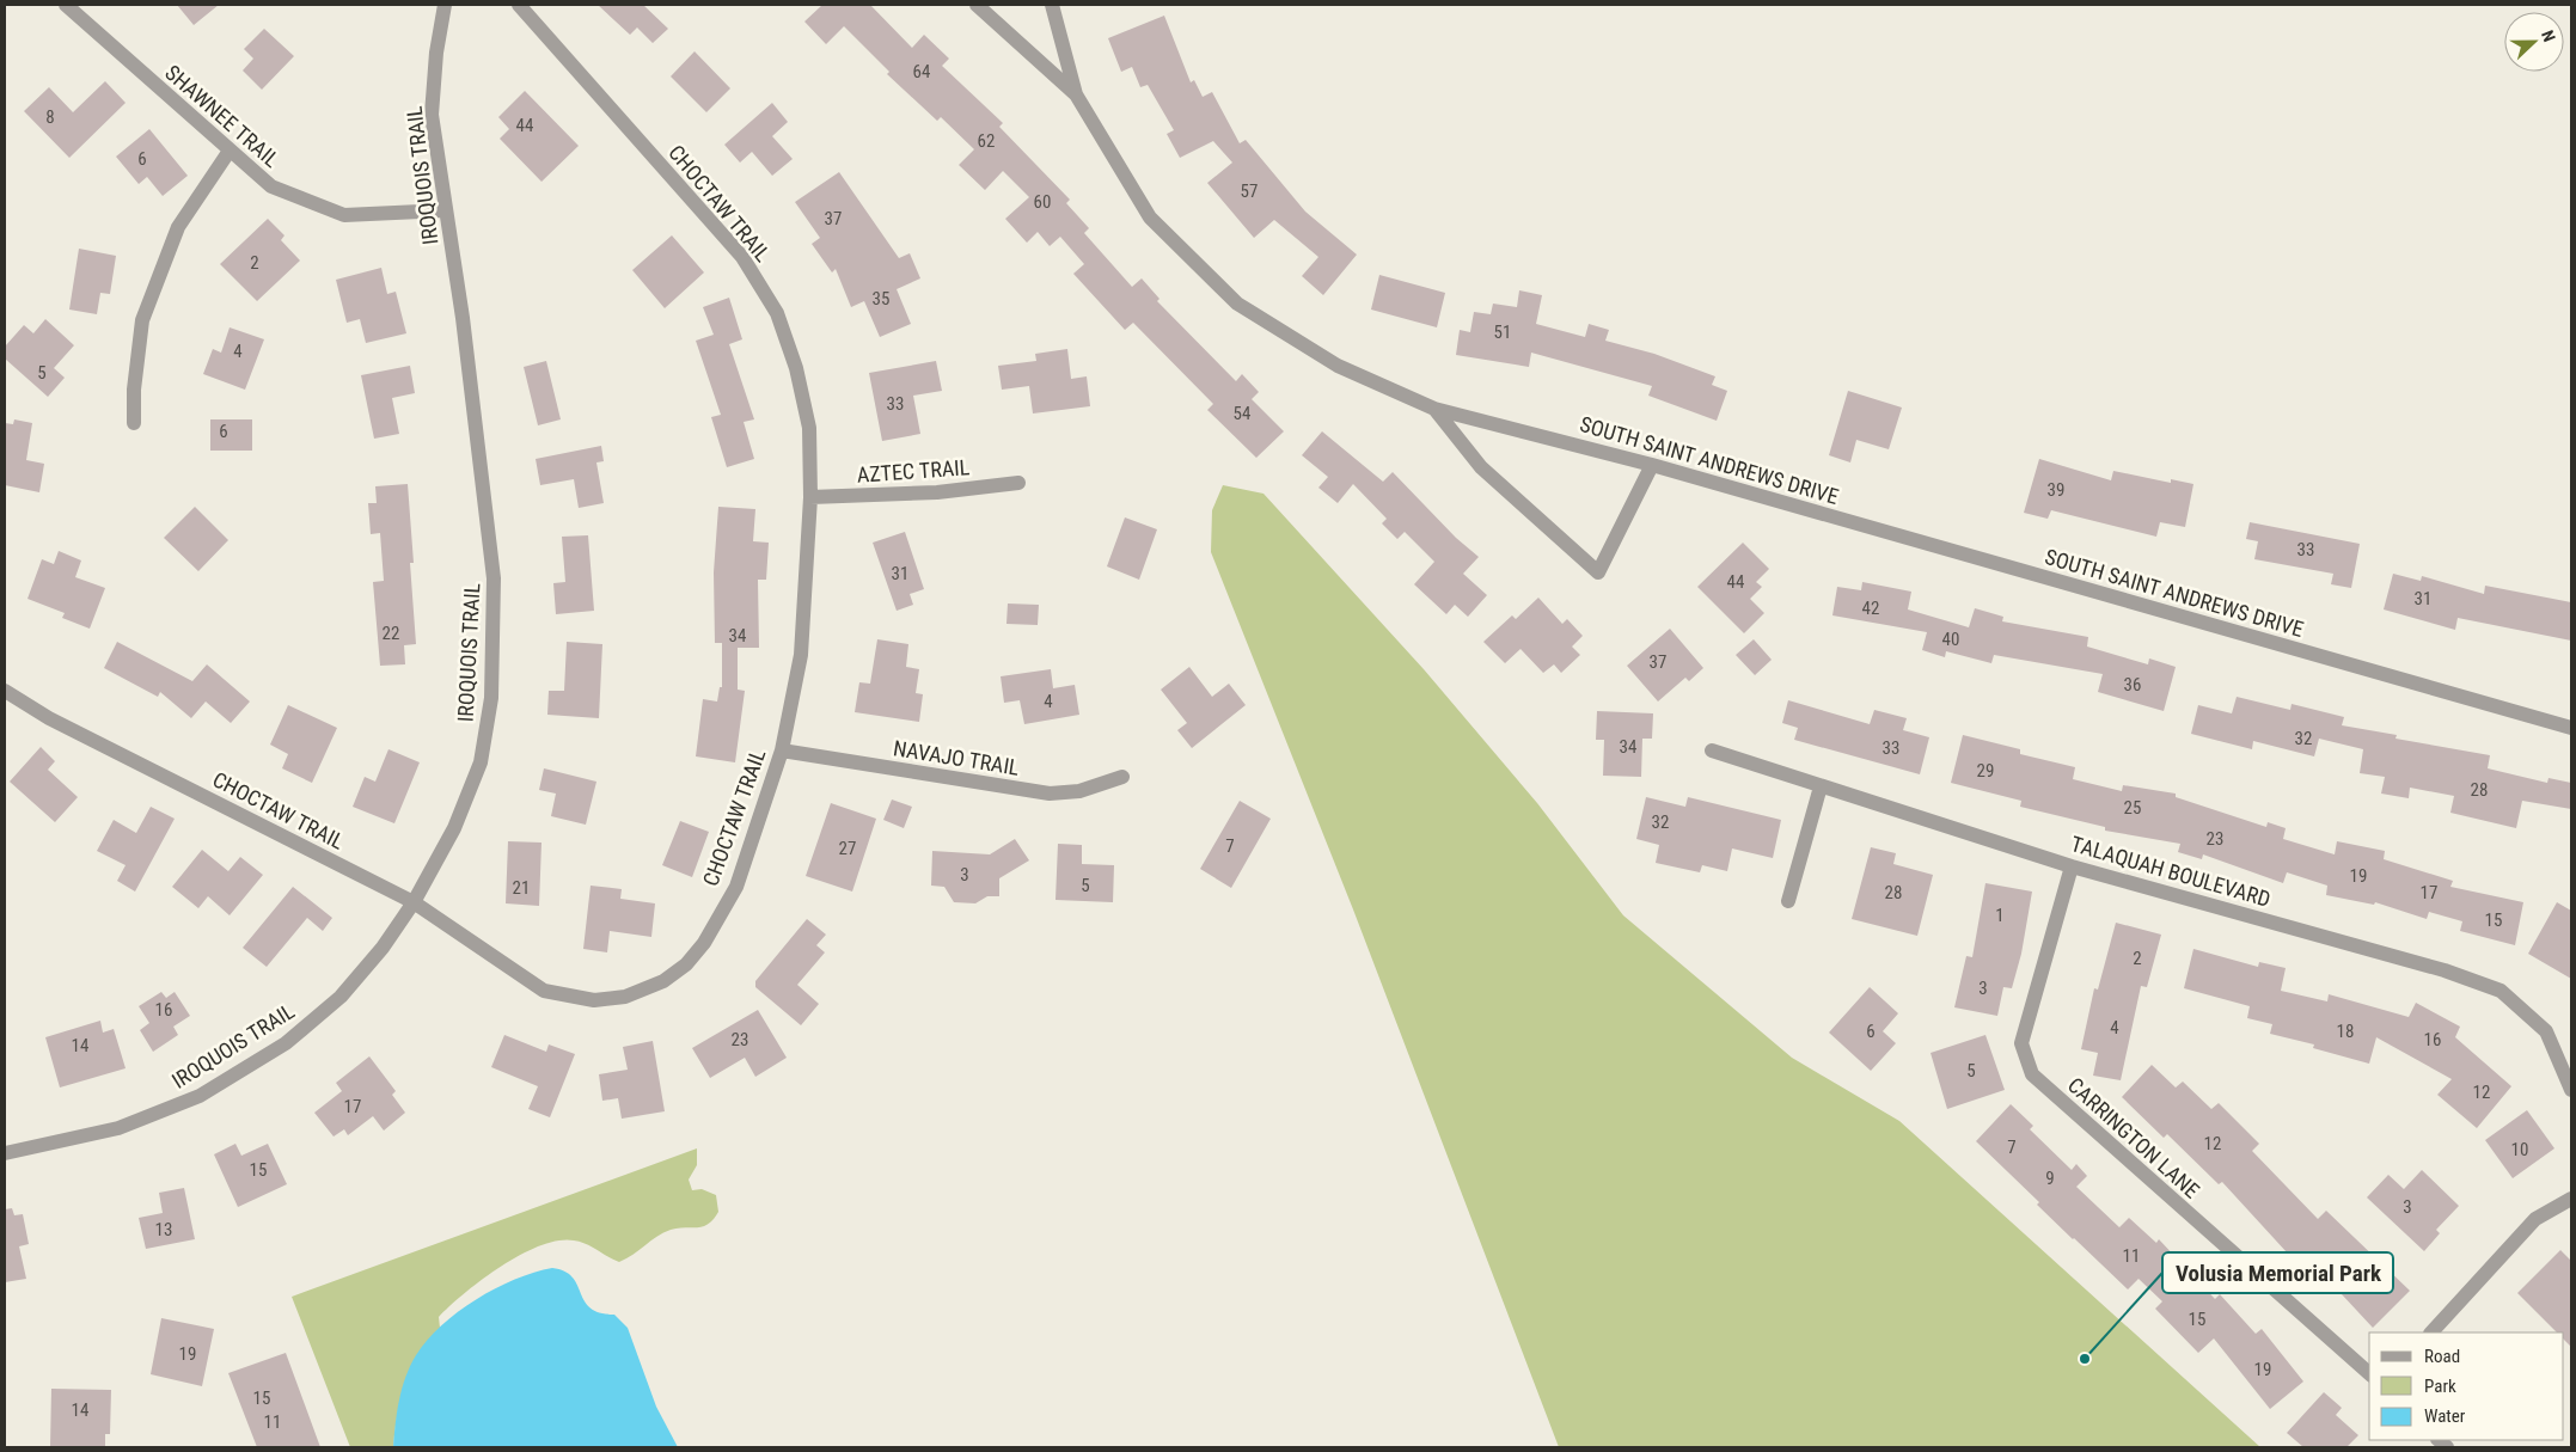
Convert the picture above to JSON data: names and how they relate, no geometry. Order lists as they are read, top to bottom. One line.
{"streets":{"street":["SHAWNEE TRAIL","IROQUOIS TRAIL","CHOCTAW TRAIL","SOUTH SAINT ANDREWS DRIVE","AZTEC TRAIL","NAVAJO TRAIL","TALAQUAH BOULEVARD","CARRINGTON LANE"]},"crossings":[["SHAWNEE TRAIL","IROQUOIS TRAIL"],["IROQUOIS TRAIL","CHOCTAW TRAIL"],["CHOCTAW TRAIL","AZTEC TRAIL"],["CHOCTAW TRAIL","NAVAJO TRAIL"],["TALAQUAH BOULEVARD","CARRINGTON LANE"]],"places":["Volusia Memorial Park"],"house_numbers":["64","8","44","62","6","57","60","37","2","35","51","4","5","33","54","6","39","33","31","44","31","42","22","34","40","37","36","4","32","34","33","29","28","25","32","23","7","27","3","19","5","21","28","17","1","15","2","3","16","4","6","18","23","16","14","5","12","17","12","7","10","15","9","3","13","11","15","19","19","15","14","11"],"legend":["Road","Park","Water"],"north":"right"}
